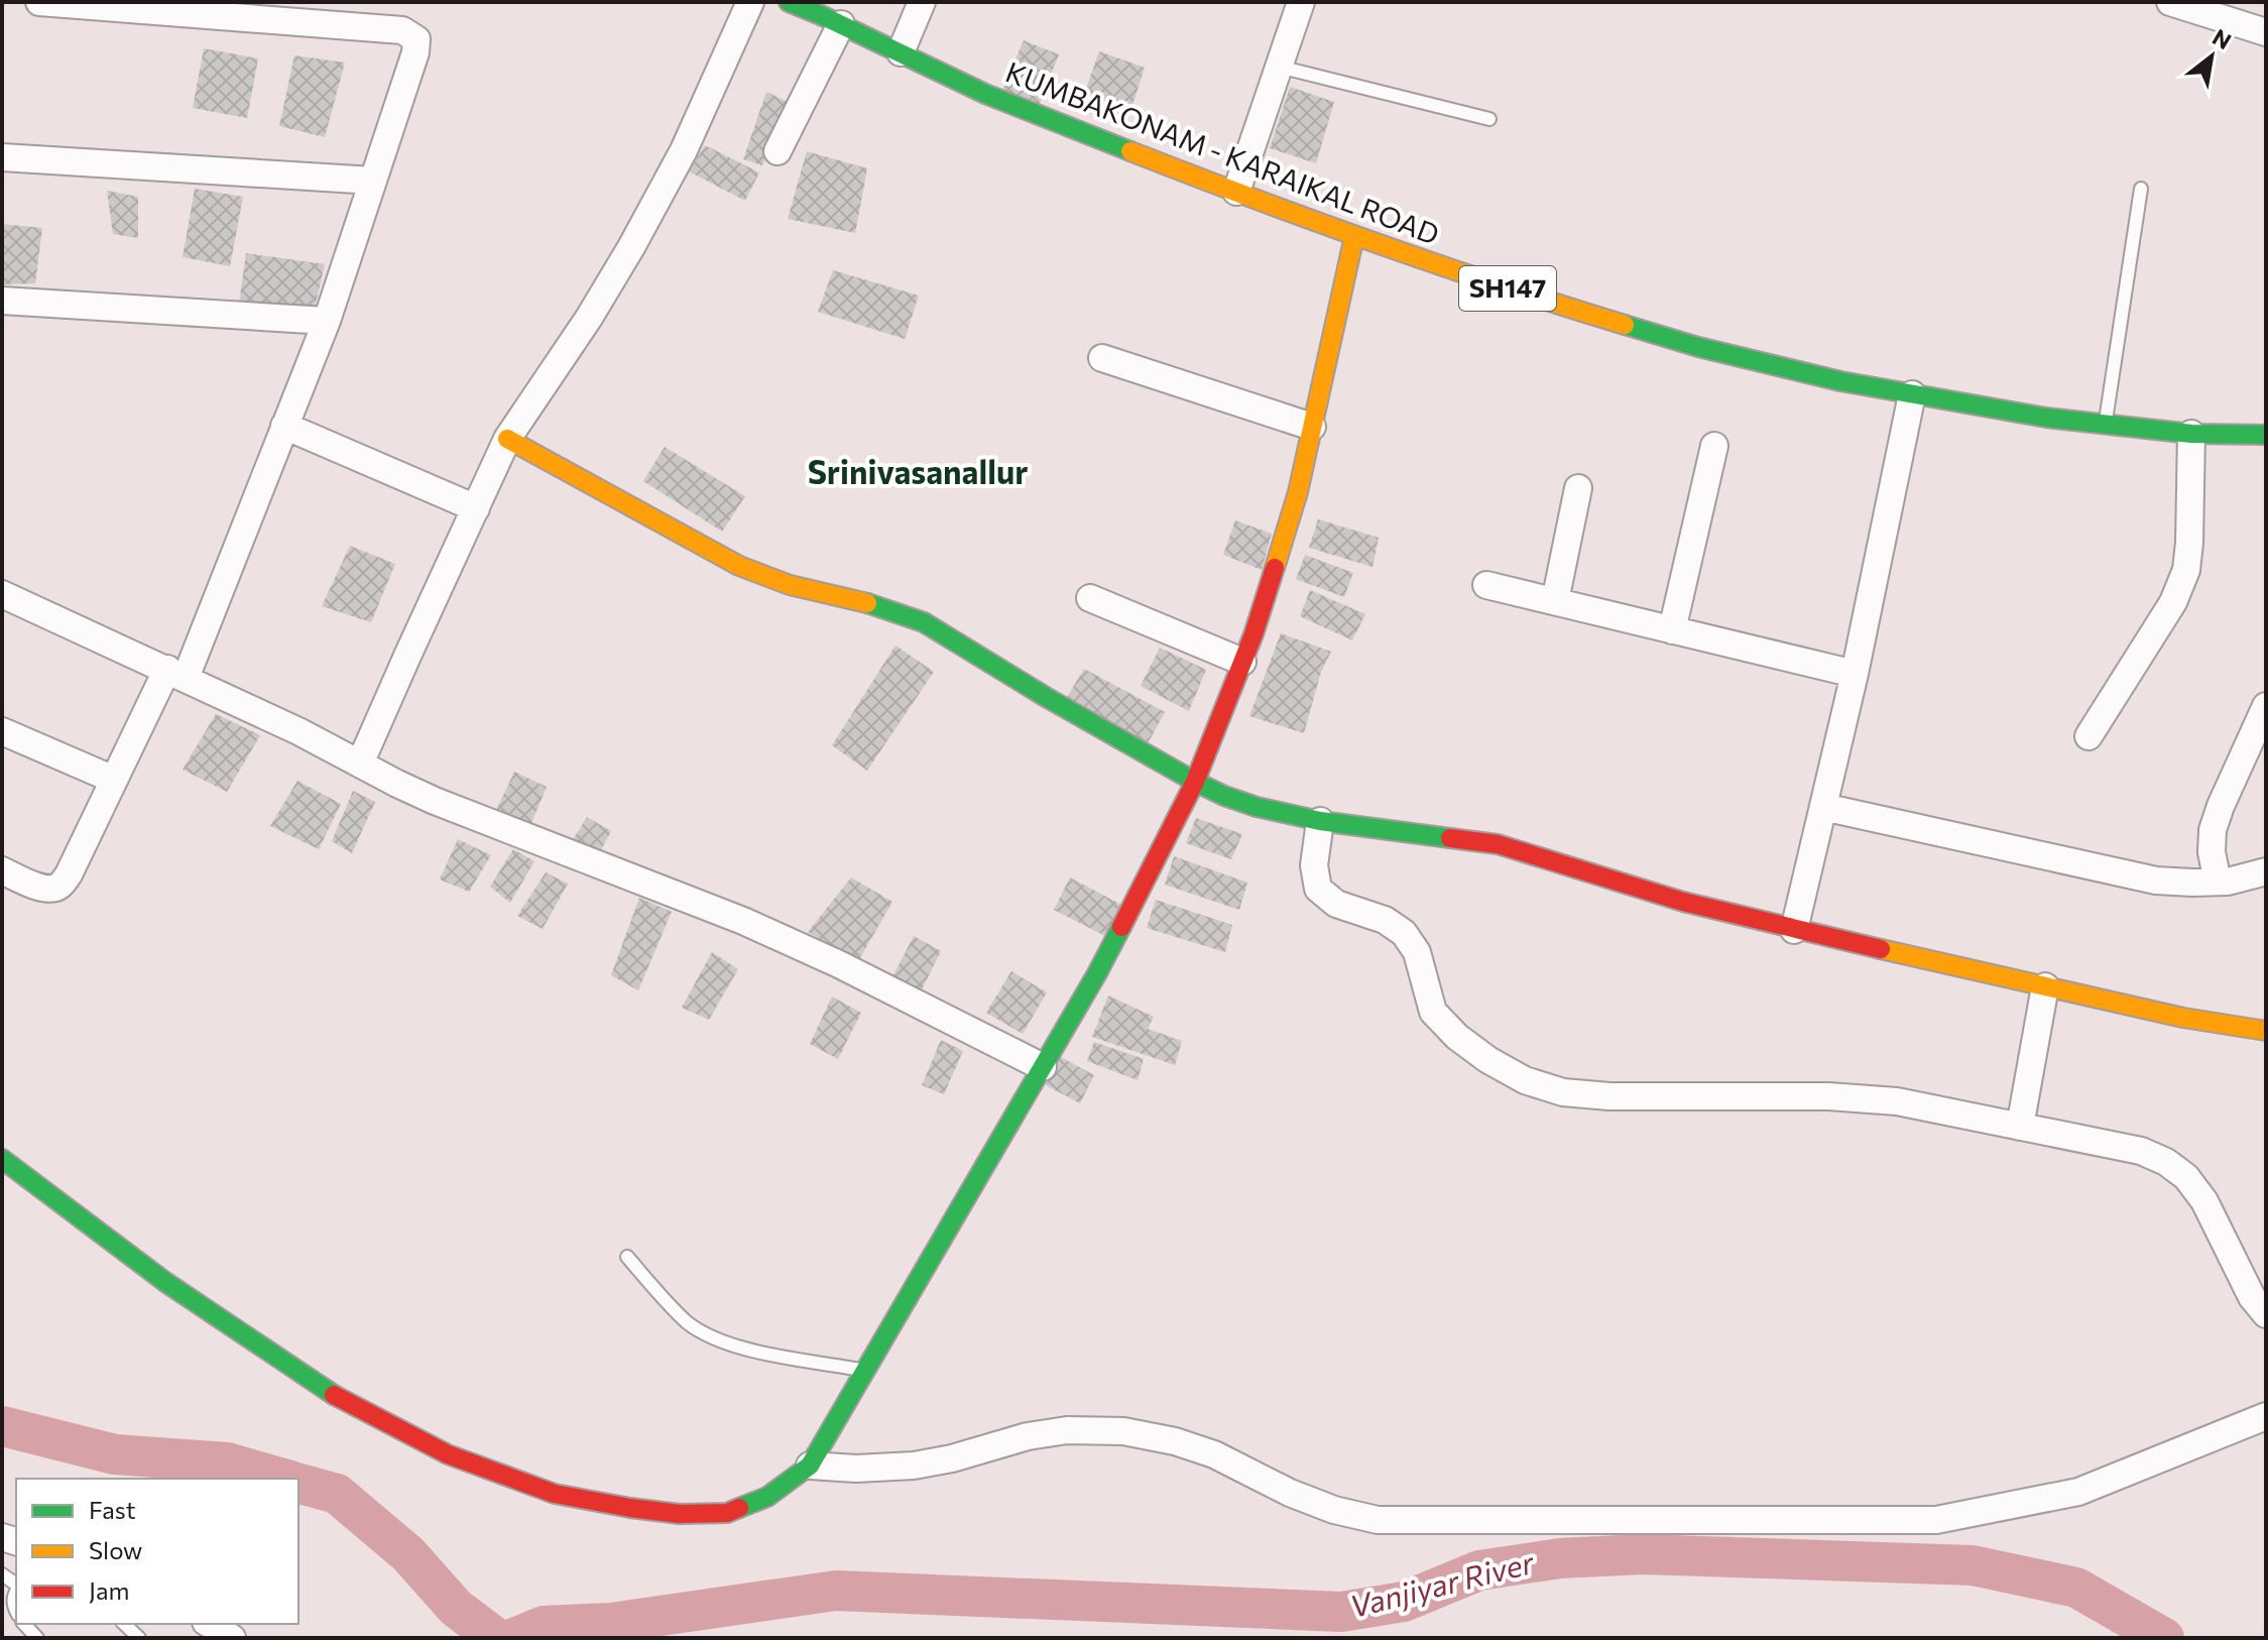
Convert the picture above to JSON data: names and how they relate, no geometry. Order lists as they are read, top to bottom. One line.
{"streets":{"street":["KUMBAKONAM - KARAIKAL ROAD","SH147"]},"districts":["Srinivasanallur"],"water":["Vanjiyar River"],"legend":["Fast","Slow","Jam"],"north":"top right"}
